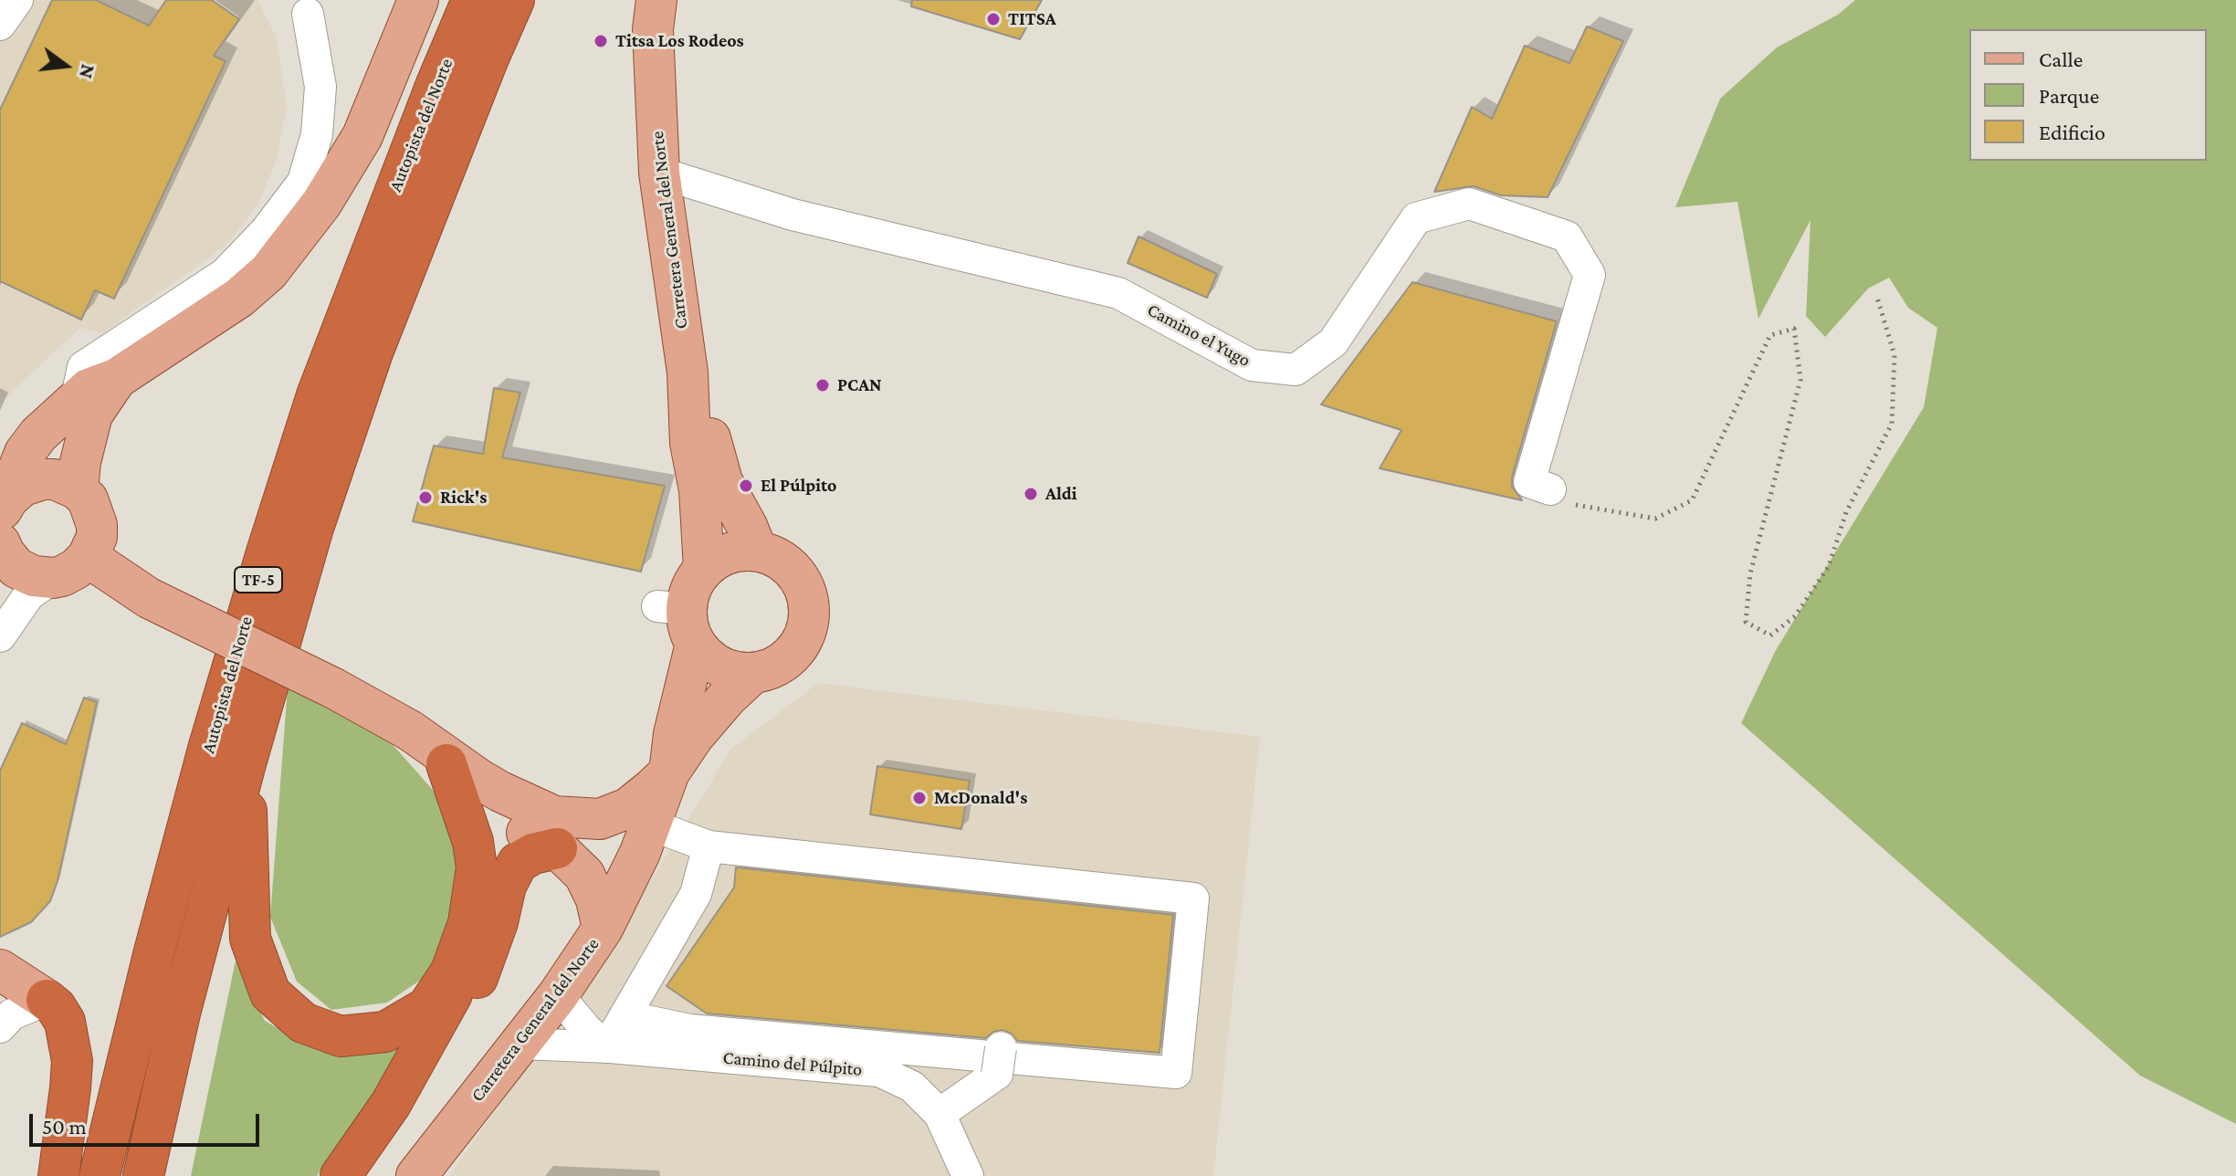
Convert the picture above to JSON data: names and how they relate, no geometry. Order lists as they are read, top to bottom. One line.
{"streets":{"highway":["Autopista del Norte","TF-5"],"main road":["Carretera General del Norte"],"street":["Camino el Yugo","Camino del Púlpito"]},"crossings":[["Carretera General del Norte","Camino el Yugo"],["Carretera General del Norte","Camino del Púlpito"]],"places":["TITSA","Titsa Los Rodeos","PCAN","El Púlpito","Aldi","Rick's","McDonald's"],"legend":["Calle","Parque","Edificio"],"scale_bar":"50 m","north":"right"}
